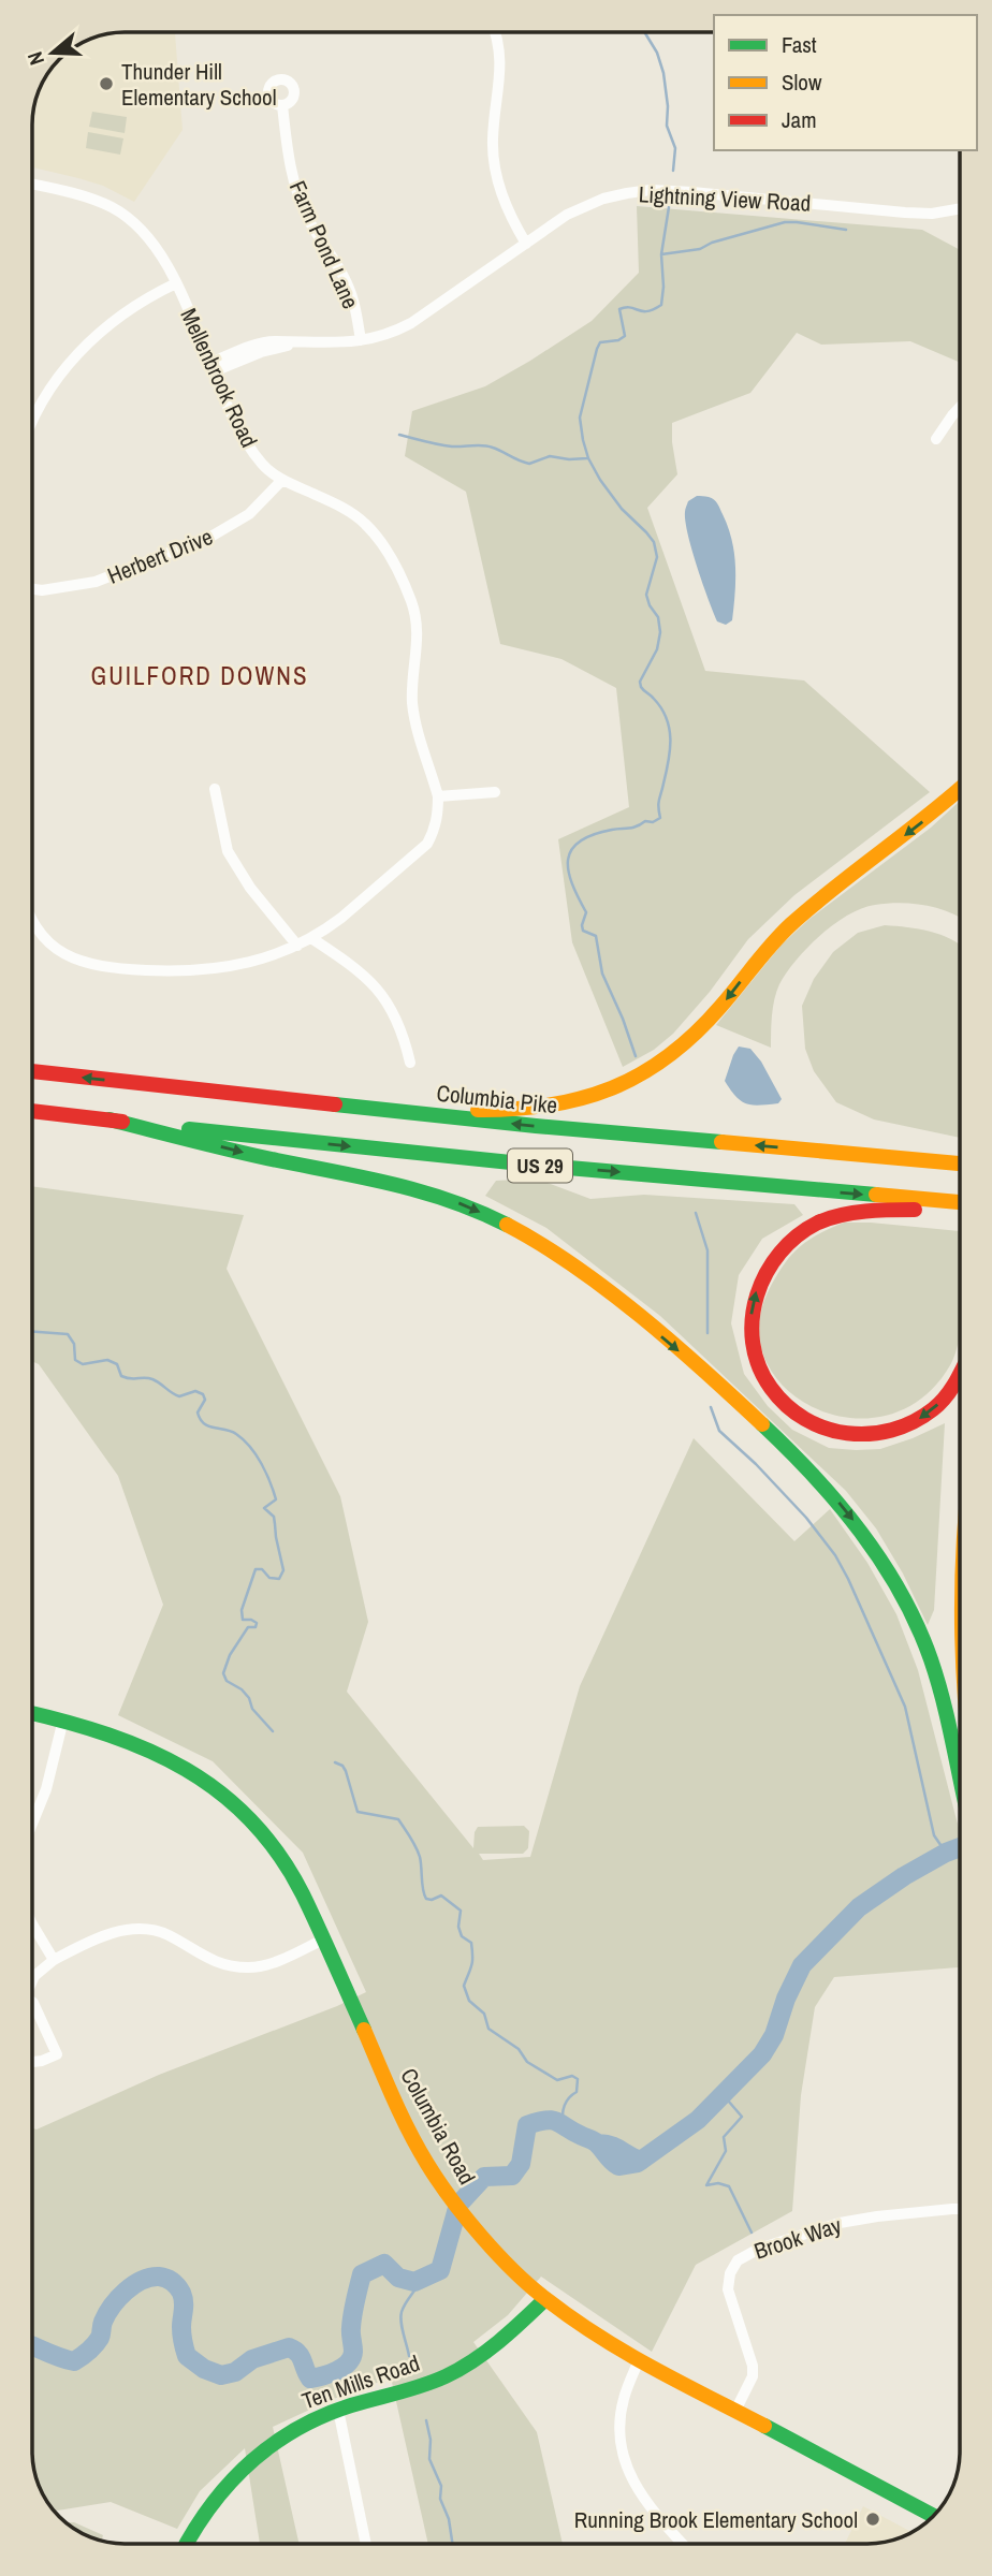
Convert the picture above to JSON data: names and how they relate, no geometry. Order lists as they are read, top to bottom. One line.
{"streets":{"main road":["Columbia Pike","US 29","Columbia Road","Ten Mills Road"],"street":["Lightning View Road","Farm Pond Lane","Mellenbrook Road","Herbert Drive","Brook Way"]},"crossings":[["Lightning View Road","Farm Pond Lane"],["Lightning View Road","Mellenbrook Road"],["Mellenbrook Road","Herbert Drive"],["Columbia Road","Brook Way"],["Columbia Road","Ten Mills Road"]],"districts":["GUILFORD DOWNS"],"places":["Thunder Hill Elementary School","Running Brook Elementary School"],"legend":["Fast","Slow","Jam"],"north":"left"}
